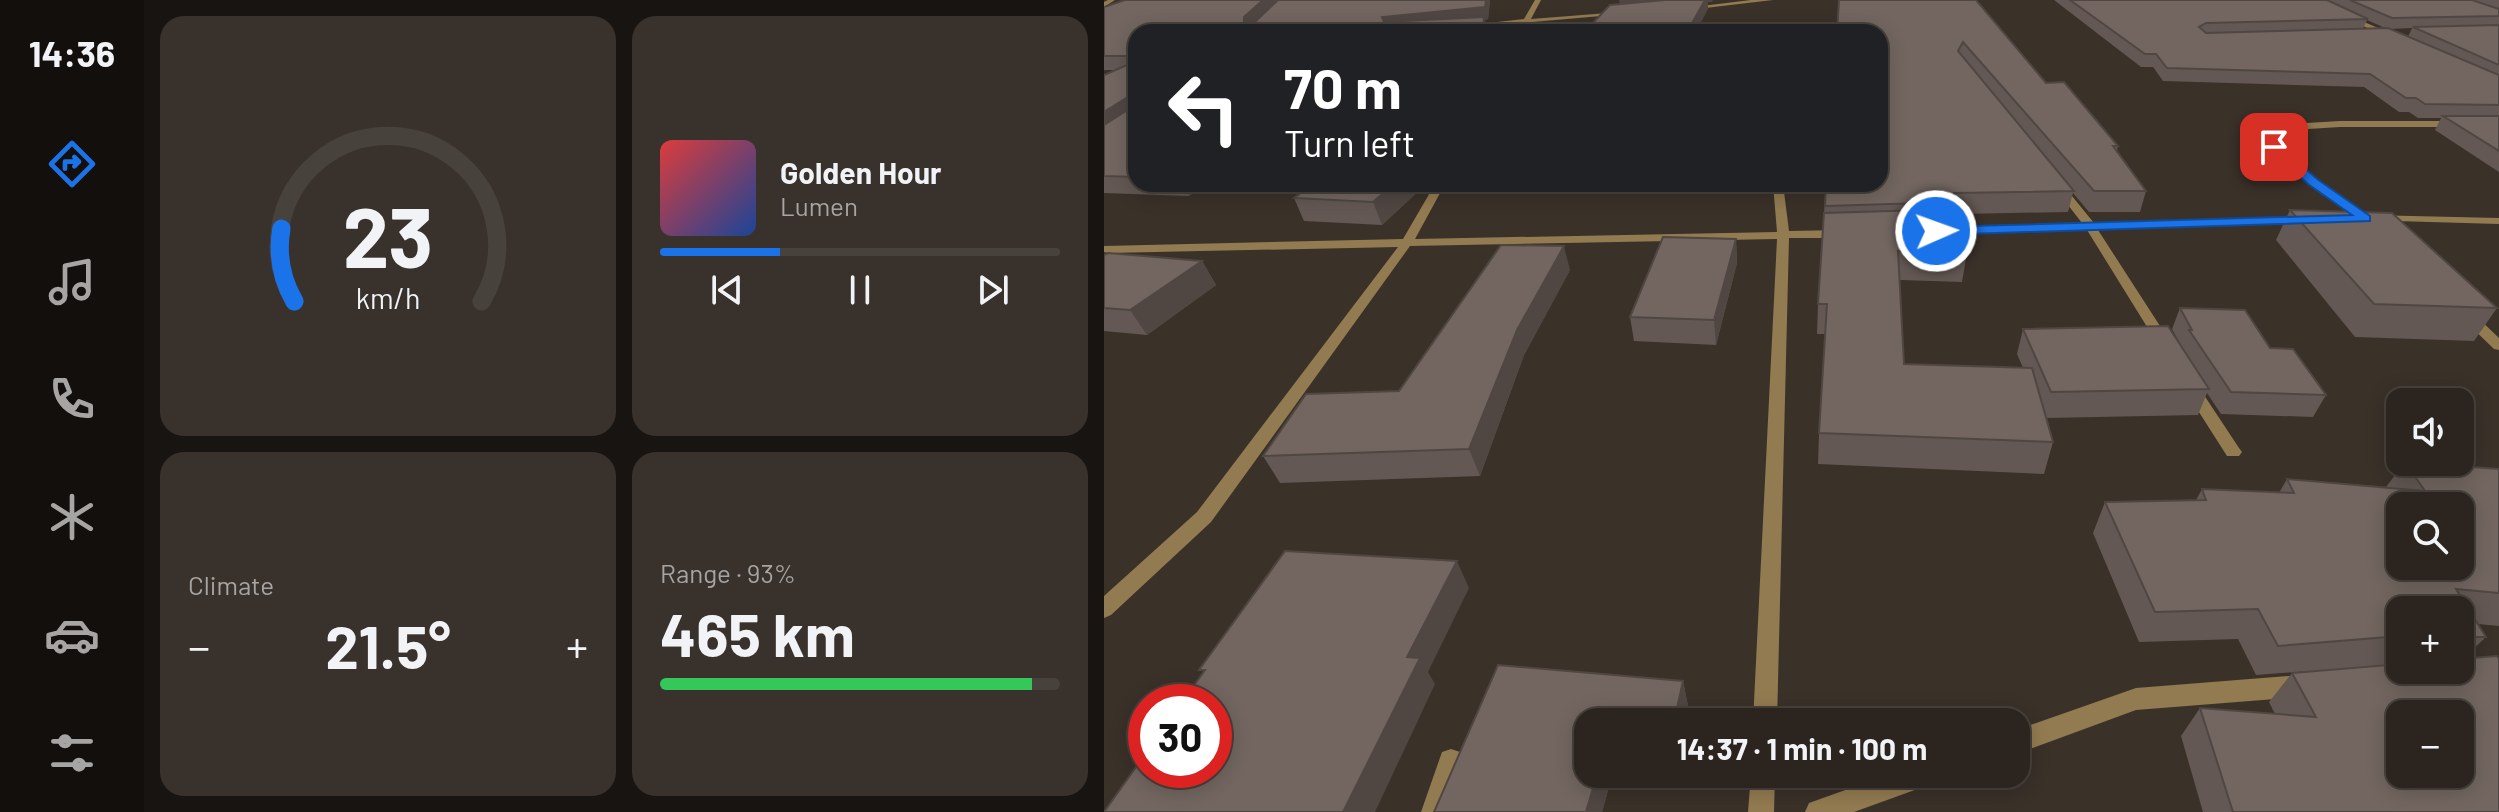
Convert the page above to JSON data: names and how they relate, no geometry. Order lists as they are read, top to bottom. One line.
{"page":{"tabs":"14:36","turn":["70 m","Turn left"],"song":["Golden Hour","Lumen"],"map_buttons":["+","−"],"tile":["Climate",["Range · 93%","465 km"]],"heat":["−","21.5°","+"],"limit":"30","trip":"14:37 · 1 min · 100 m","gauge":["23","km/h"]}}
